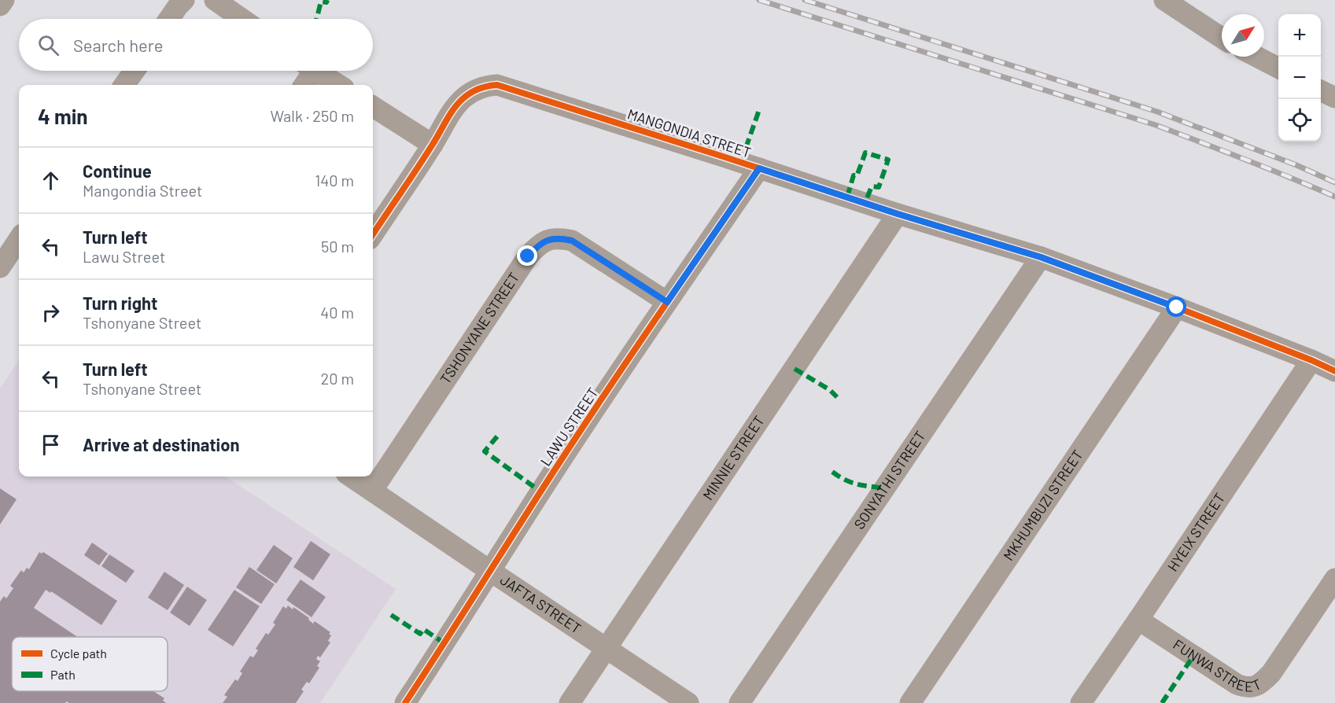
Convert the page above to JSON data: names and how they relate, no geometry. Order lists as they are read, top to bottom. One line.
{"streets":{"street":["MANGONDIA STREET","TSHONYANE STREET","LAWU STREET","MINNIE STREET","SONYATHI STREET","MKHUMBUZI STREET","HYEIX STREET","JAFTA STREET","FUNWA STREET"]},"crossings":[["MANGONDIA STREET","LAWU STREET"],["MANGONDIA STREET","MINNIE STREET"],["MANGONDIA STREET","SONYATHI STREET"],["MANGONDIA STREET","MKHUMBUZI STREET"],["MANGONDIA STREET","HYEIX STREET"],["TSHONYANE STREET","LAWU STREET"],["TSHONYANE STREET","JAFTA STREET"],["LAWU STREET","JAFTA STREET"],["MINNIE STREET","JAFTA STREET"],["HYEIX STREET","FUNWA STREET"]],"legend":["Cycle path","Path"],"north":"top right","page":{"map_buttons":["+","−"],"search":"Search here","heading":["4 min","Walk · 250 m"],"list":[["Continue","Mangondia Street","140 m"],["Turn left","Lawu Street","50 m"],["Turn right","Tshonyane Street","40 m"],["Turn left","Tshonyane Street","20 m"],"Arrive at destination"]}}
